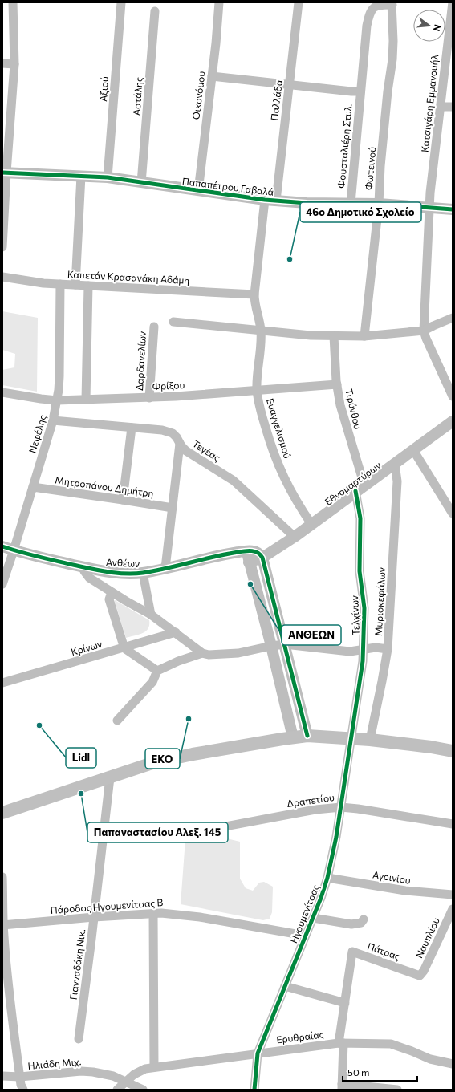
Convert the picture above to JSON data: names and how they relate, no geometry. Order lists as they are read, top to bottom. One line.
{"streets":{"street":["Αξιού","Οικονόμου","Αστάλης","Παλλάδα","Κατσιγάρη Εμμανουήλ","Φουσταλιέρη Στυλ.","Φωτεινού","Παπαπέτρου Γαβαλά","Καπετάν Κρασανάκη Αδάμη","Δαρδανελίων","Φρίξου","Τιρύνθου","Ευαγγελισμού","Νεφέλης","Τεγέας","Εθνομαρτύρων","Μητροπάνου Δημήτρη","Ανθέων","Μυριοκεφάλων","Τελχίνων","Κρίνων","Δραπετίου","Αγρινίου","Πάροδος Ηγουμενίτσας Β","Ηγουμενίτσας","Ναυπλίου","Πάτρας","Γιανναδάκη Νικ.","Ερυθραίας","Ηλιάδη Μιχ."]},"crossings":[["Αξιού","Παπαπέτρου Γαβαλά"],["Οικονόμου","Φουσταλιέρη Στυλ."],["Οικονόμου","Παπαπέτρου Γαβαλά"],["Αστάλης","Παπαπέτρου Γαβαλά"],["Παλλάδα","Φουσταλιέρη Στυλ."],["Παλλάδα","Παπαπέτρου Γαβαλά"],["Παλλάδα","Ευαγγελισμού"],["Κατσιγάρη Εμμανουήλ","Παπαπέτρου Γαβαλά"],["Φουσταλιέρη Στυλ.","Φωτεινού"],["Φουσταλιέρη Στυλ.","Παπαπέτρου Γαβαλά"],["Φωτεινού","Παπαπέτρου Γαβαλά"],["Παπαπέτρου Γαβαλά","Ευαγγελισμού"],["Καπετάν Κρασανάκη Αδάμη","Ευαγγελισμού"],["Καπετάν Κρασανάκη Αδάμη","Νεφέλης"],["Δαρδανελίων","Φρίξου"],["Φρίξου","Τιρύνθου"],["Φρίξου","Ευαγγελισμού"],["Φρίξου","Νεφέλης"],["Τιρύνθου","Εθνομαρτύρων"],["Τιρύνθου","Τελχίνων"],["Ευαγγελισμού","Εθνομαρτύρων"],["Νεφέλης","Τεγέας"],["Νεφέλης","Μητροπάνου Δημήτρη"],["Νεφέλης","Ανθέων"],["Τεγέας","Εθνομαρτύρων"],["Εθνομαρτύρων","Ανθέων"],["Εθνομαρτύρων","Μυριοκεφάλων"],["Εθνομαρτύρων","Τελχίνων"],["Τελχίνων","Ηγουμενίτσας"],["Δραπετίου","Ηγουμενίτσας"],["Αγρινίου","Ηγουμενίτσας"],["Πάροδος Ηγουμενίτσας Β","Ηγουμενίτσας"],["Πάροδος Ηγουμενίτσας Β","Γιανναδάκη Νικ."],["Ηγουμενίτσας","Ερυθραίας"],["Ναυπλίου","Πάτρας"],["Πάτρας","Ερυθραίας"],["Ερυθραίας","Ηλιάδη Μιχ."]],"places":["46ο Δημοτικό Σχολείο","ΑΝΘΕΩΝ","EKO","Lidl","Παπαναστασίου Αλεξ. 145"],"scale_bar":"50 m","north":"right"}
